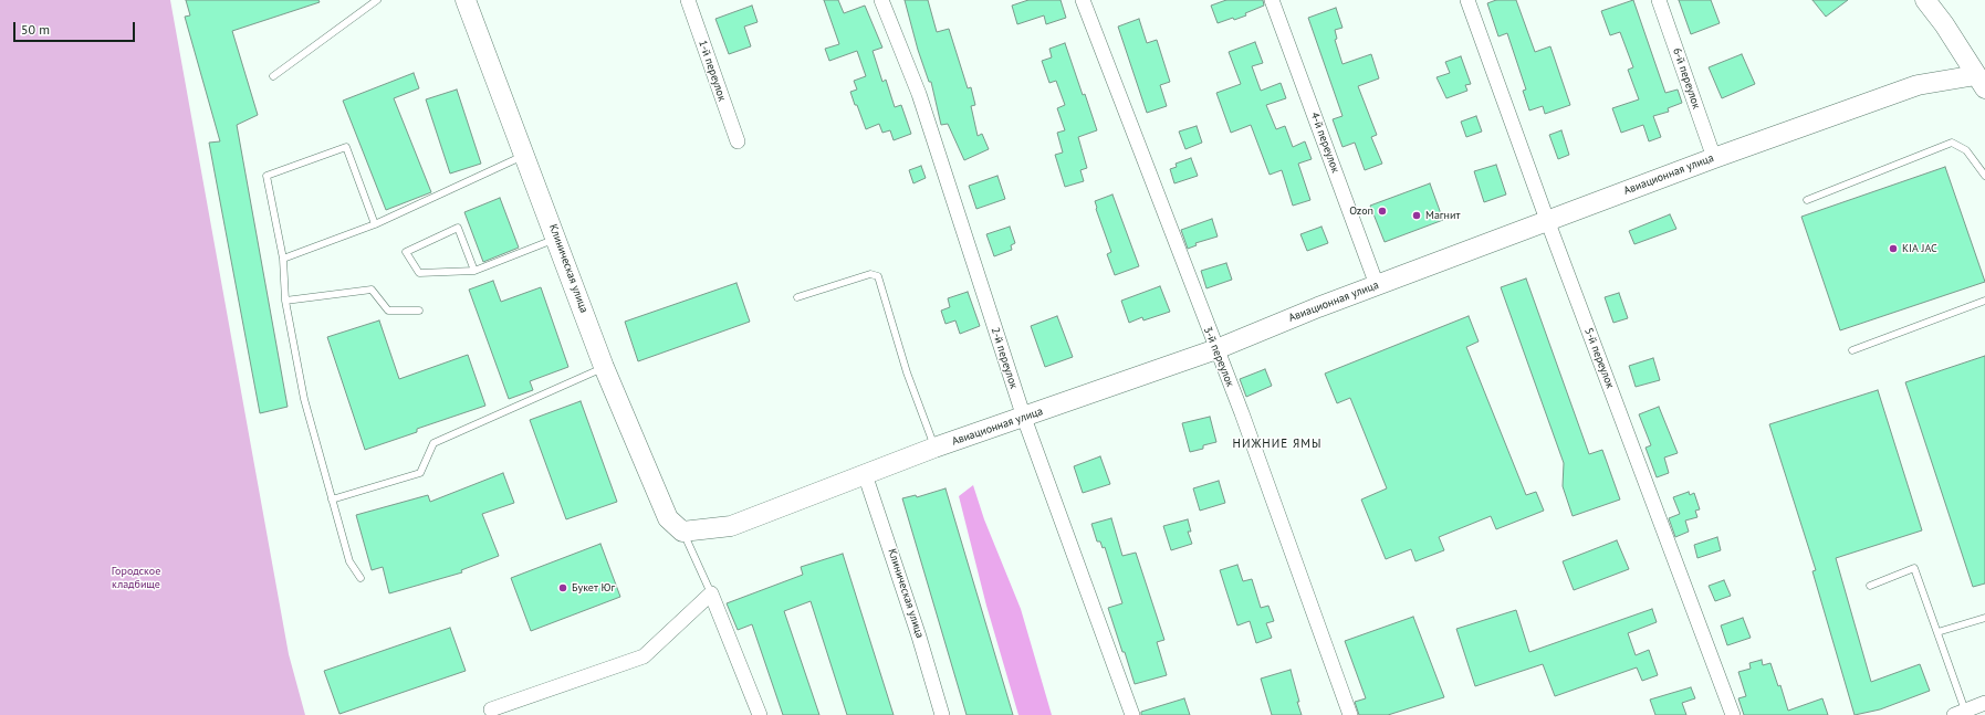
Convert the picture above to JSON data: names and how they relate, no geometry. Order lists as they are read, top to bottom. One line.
{"streets":{"main road":["Авиационная улица","Клиническая улица"],"street":["1-й переулок","6-й переулок","4-й переулок","3-й переулок","2-й переулок","5-й переулок"]},"crossings":[["6-й переулок","Авиационная улица"],["4-й переулок","Авиационная улица"],["Авиационная улица","Клиническая улица"],["Авиационная улица","3-й переулок"],["Авиационная улица","2-й переулок"],["Авиационная улица","5-й переулок"]],"districts":["НИЖНИЕ ЯМЫ"],"parks":["Городское кладбище"],"places":["Ozon","Магнит","KIA JAC","Букет Юг"],"scale_bar":"50 m"}
